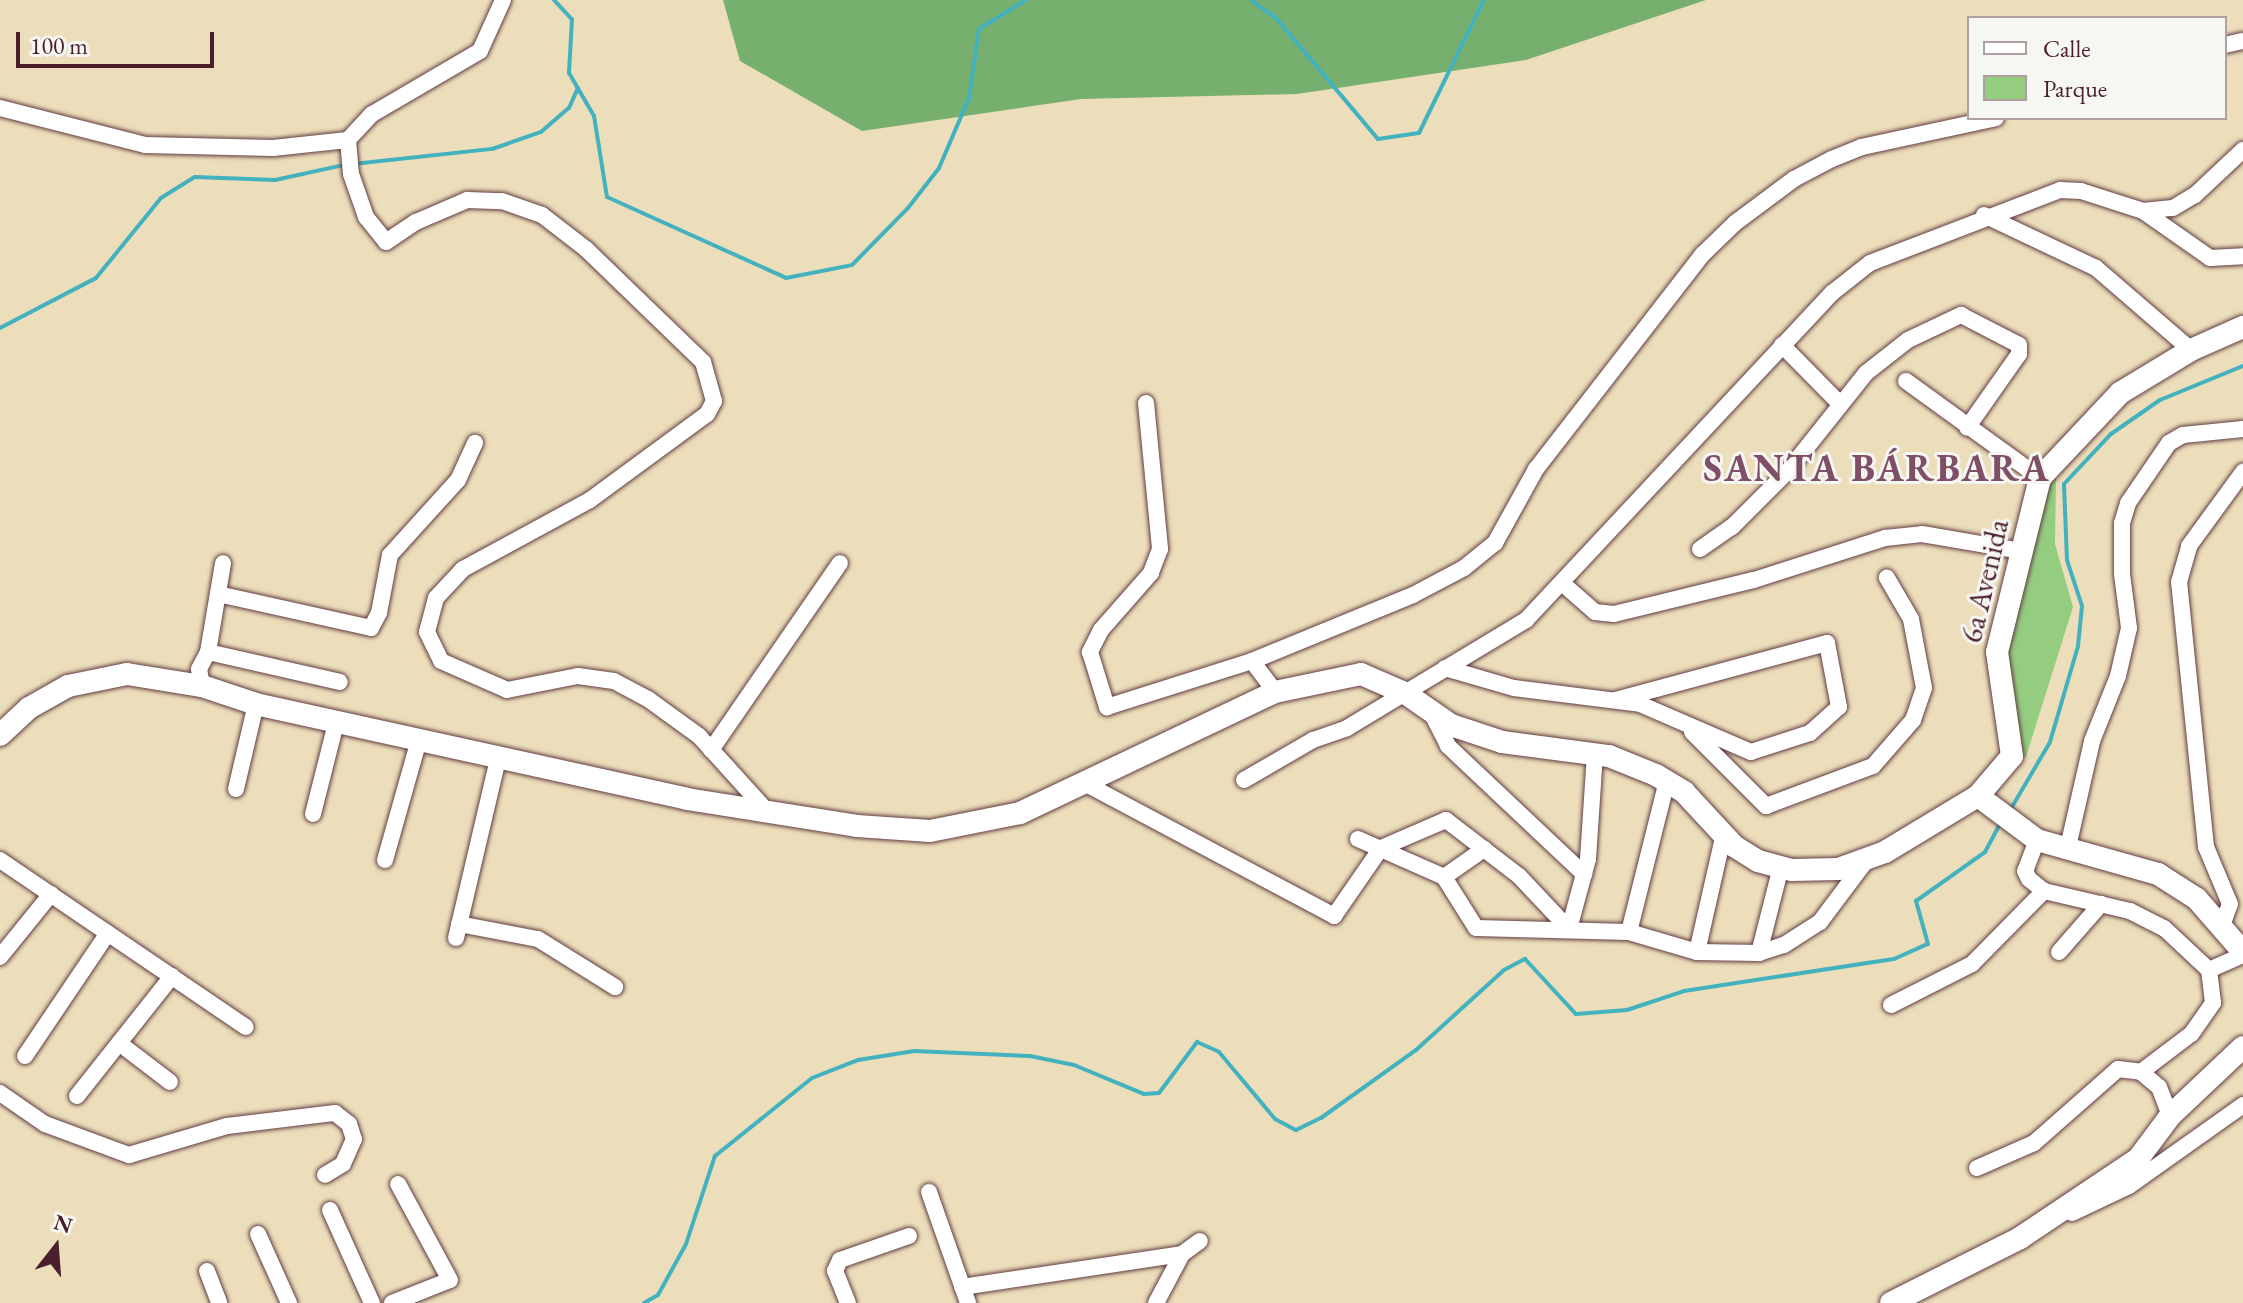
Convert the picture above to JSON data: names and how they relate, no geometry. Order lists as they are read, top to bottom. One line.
{"streets":{"street":["6a Avenida"]},"districts":["SANTA BÁRBARA"],"legend":["Calle","Parque"],"scale_bar":"100 m","north":"top"}
